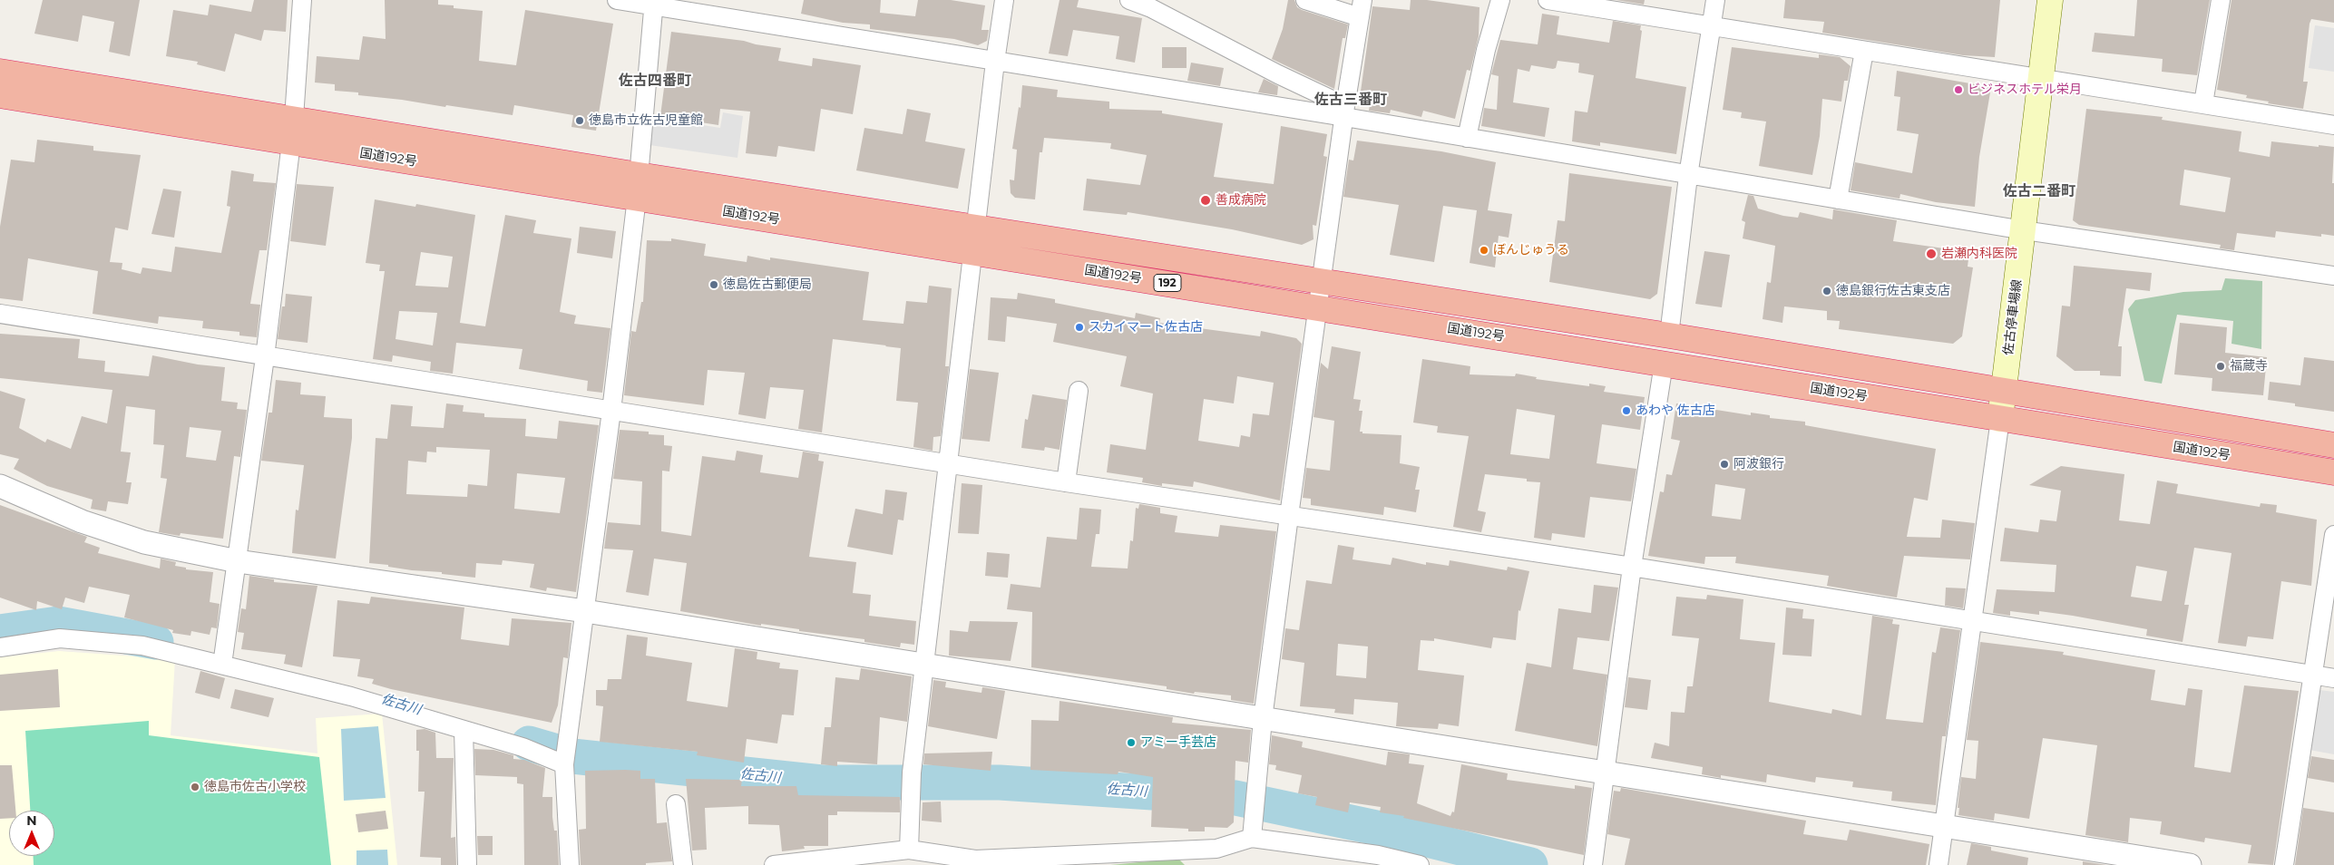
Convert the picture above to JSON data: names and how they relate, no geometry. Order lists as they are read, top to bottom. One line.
{"streets":{"highway":["国道192号","192"],"main road":["佐古停車場線"]},"crossings":[["国道192号","佐古停車場線"]],"districts":["佐古四番町","佐古三番町","佐古二番町"],"water":["佐古川"],"places":["ビジネスホテル栄月","徳島市立佐古児童館","善成病院","ぼんじゅうる","岩瀬内科医院","徳島佐古郵便局","徳島銀行佐古東支店","スカイマート佐古店","福蔵寺","あわや 佐古店","阿波銀行","アミー手芸店","徳島市佐古小学校"],"north":"top"}
